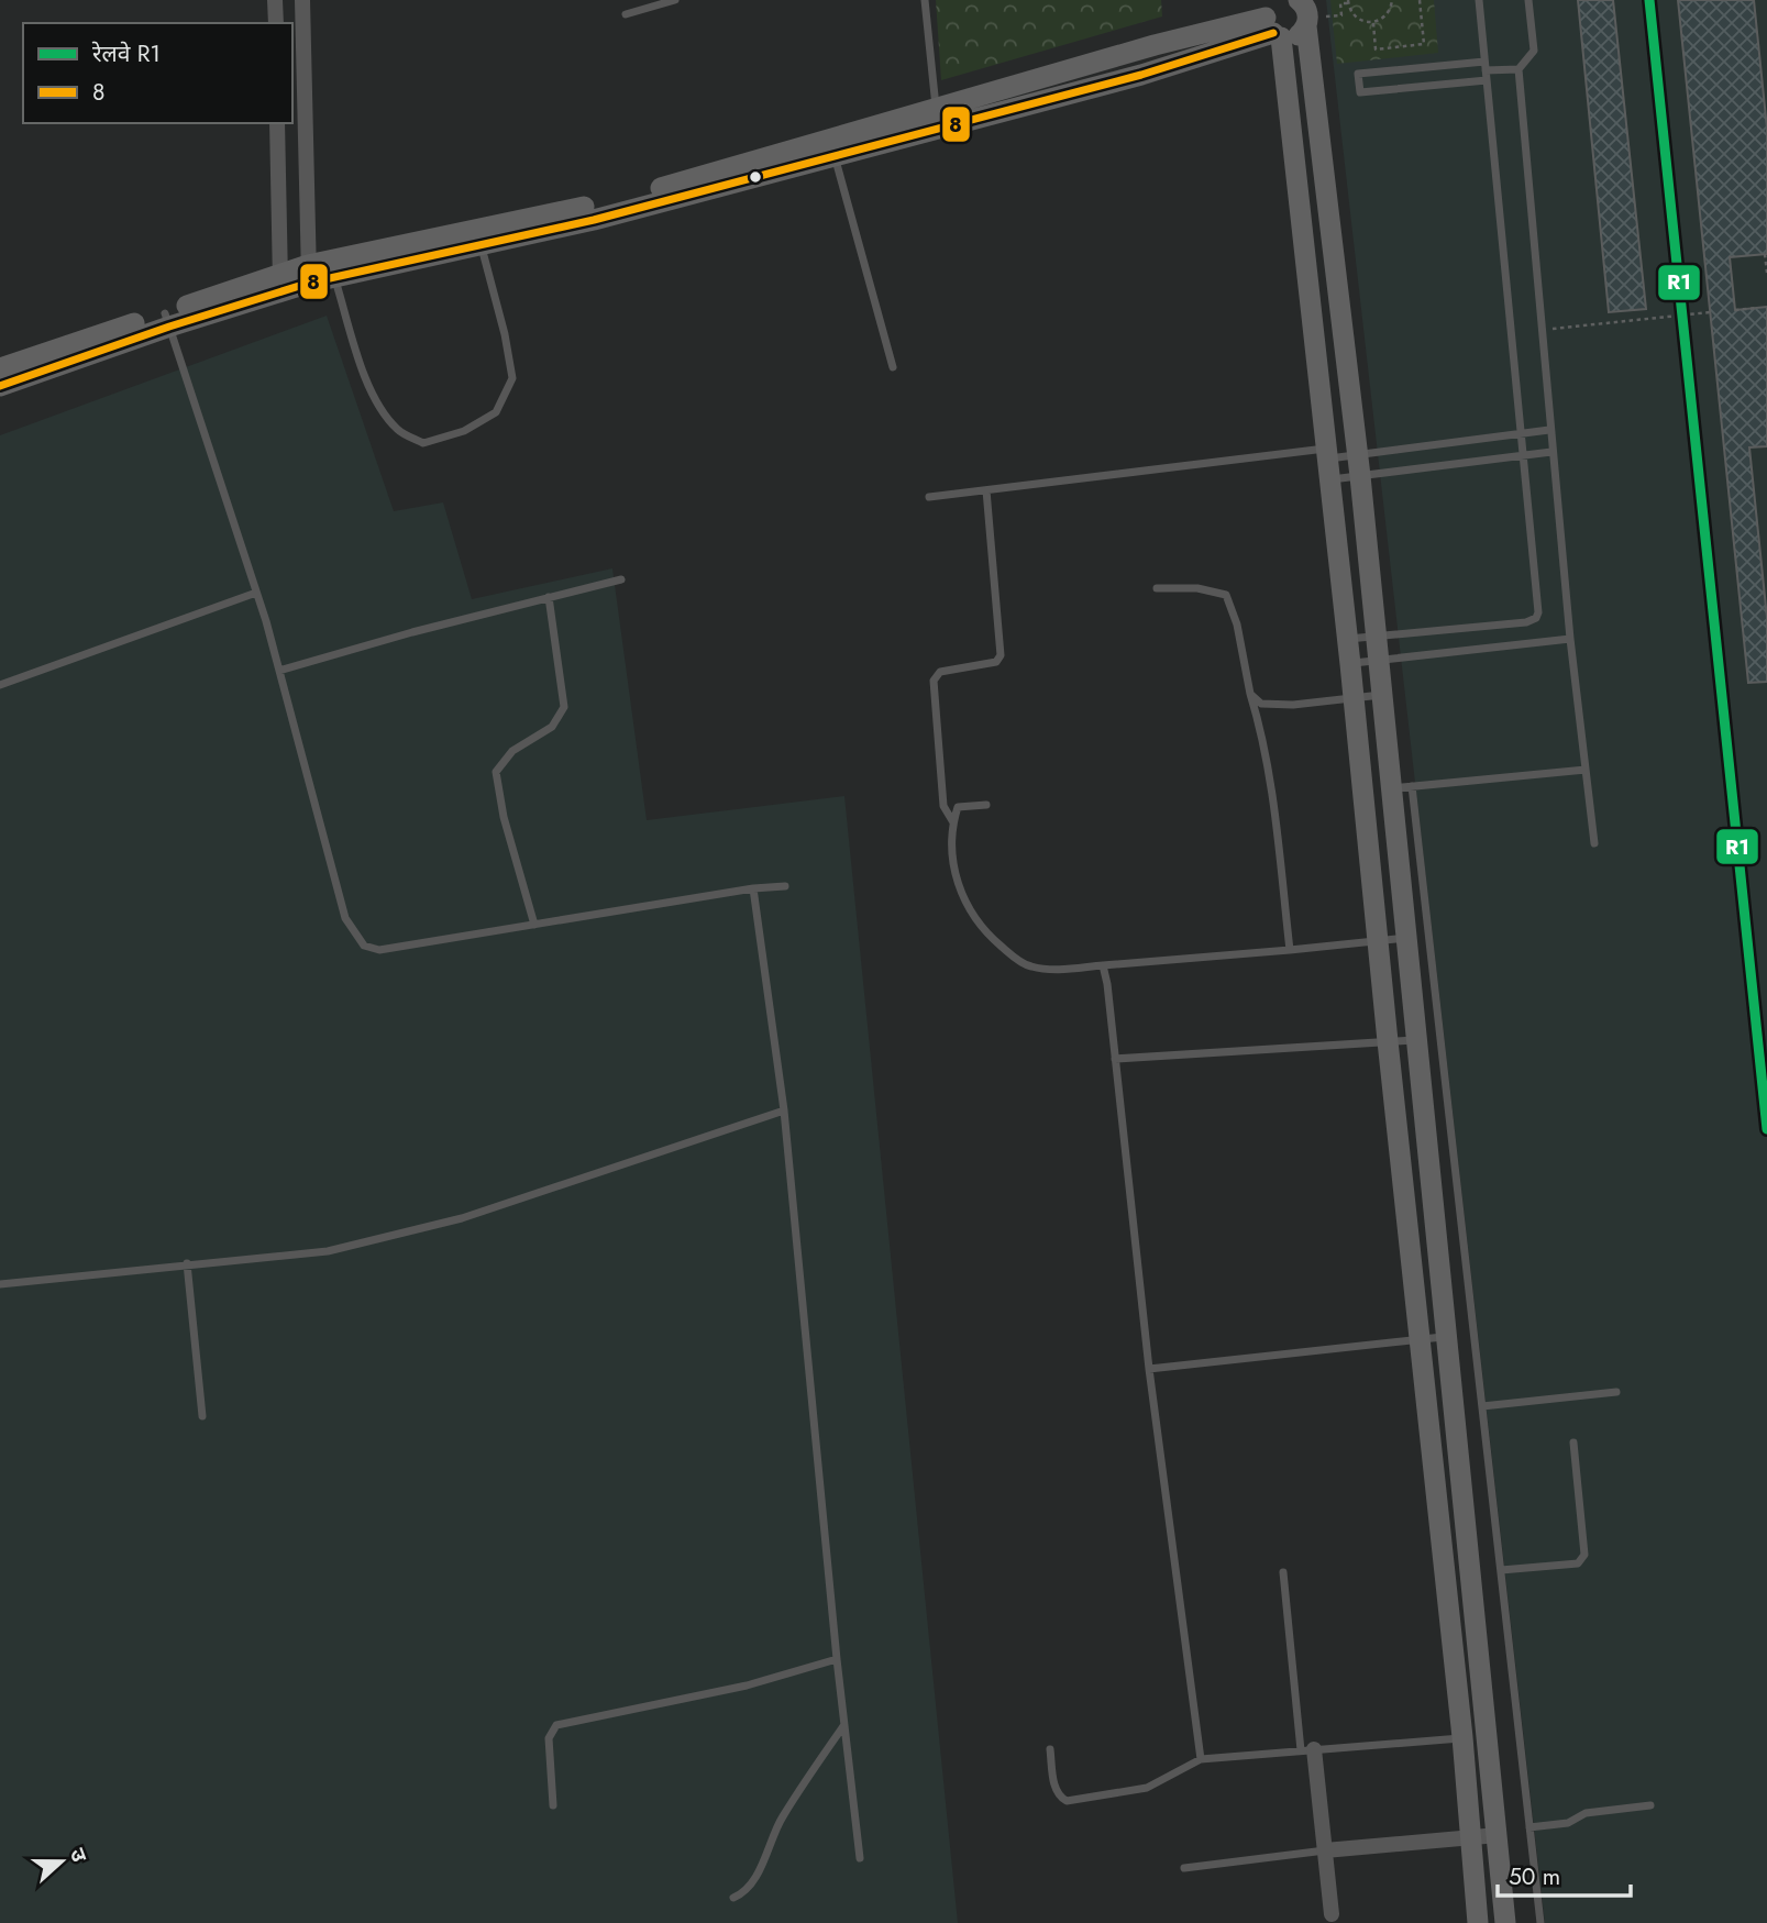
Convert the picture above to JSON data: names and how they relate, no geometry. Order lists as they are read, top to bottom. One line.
{"lines":["rail line R1","transit line 8"],"legend":["रेलवे R1","8"],"scale_bar":"50 m","north":"right"}
